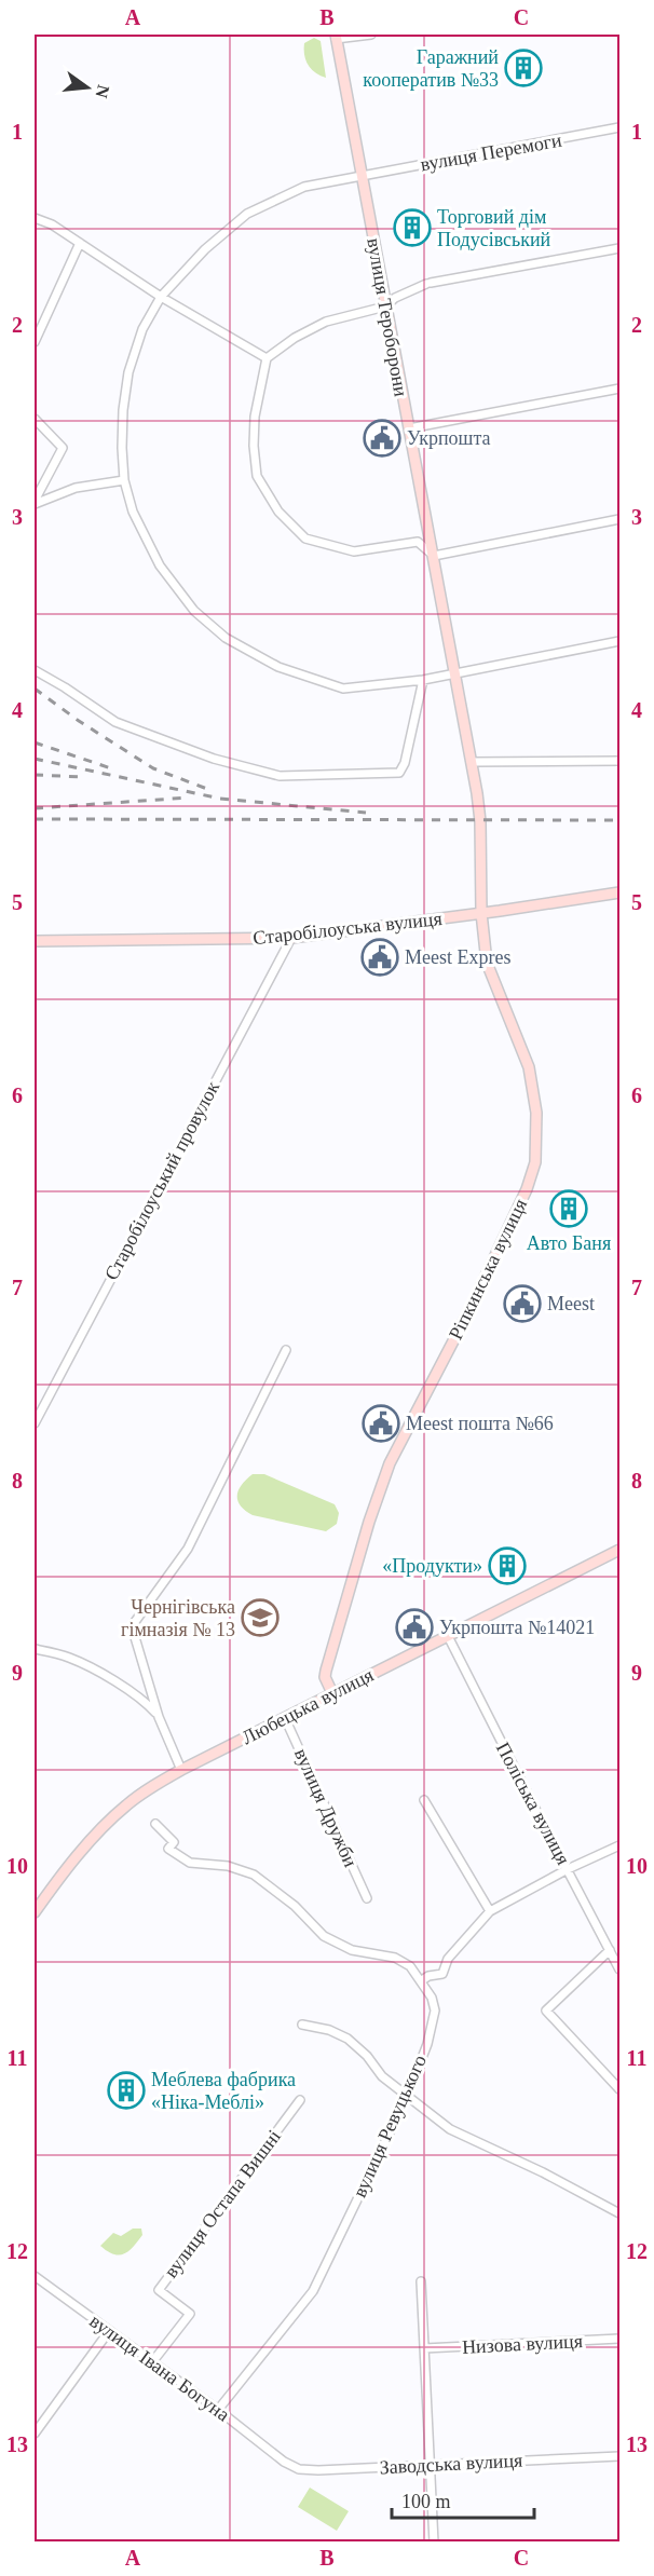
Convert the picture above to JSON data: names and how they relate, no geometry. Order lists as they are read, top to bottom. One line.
{"streets":{"main road":["вулиця Тероборони","Старобілоуська вулиця","Ріпкинська вулиця","Любецька вулиця"],"street":["вулиця Перемоги","Старобілоуський провулок","Поліська вулиця","вулиця Дружби","вулиця Ревуцького","вулиця Остапа Вишні","Низова вулиця","вулиця Івана Богуна","Заводська вулиця"]},"crossings":[["вулиця Перемоги","вулиця Тероборони"],["вулиця Тероборони","Ріпкинська вулиця"],["Старобілоуська вулиця","Старобілоуський провулок"],["Старобілоуська вулиця","Ріпкинська вулиця"],["Ріпкинська вулиця","Любецька вулиця"],["Любецька вулиця","Поліська вулиця"],["Любецька вулиця","вулиця Дружби"],["вулиця Ревуцького","вулиця Івана Богуна"],["вулиця Остапа Вишні","вулиця Івана Богуна"],["вулиця Івана Богуна","Заводська вулиця"]],"places":{"building":["Гаражний кооператив №33","Торговий дім Подусівський","Авто Баня","«Продукти»","Меблева фабрика «Ніка-Меблі»"],"public building":["Укрпошта","Meest Expres","Meest","Meest пошта №66","Укрпошта №14021"],"school or university":["Чернігівська гімназія № 13"]},"scale_bar":"100 m","north":"right","grid":{"columns":["A","B","C"],"rows":["1","2","3","4","5","6","7","8","9","10","11","12","13"]}}
